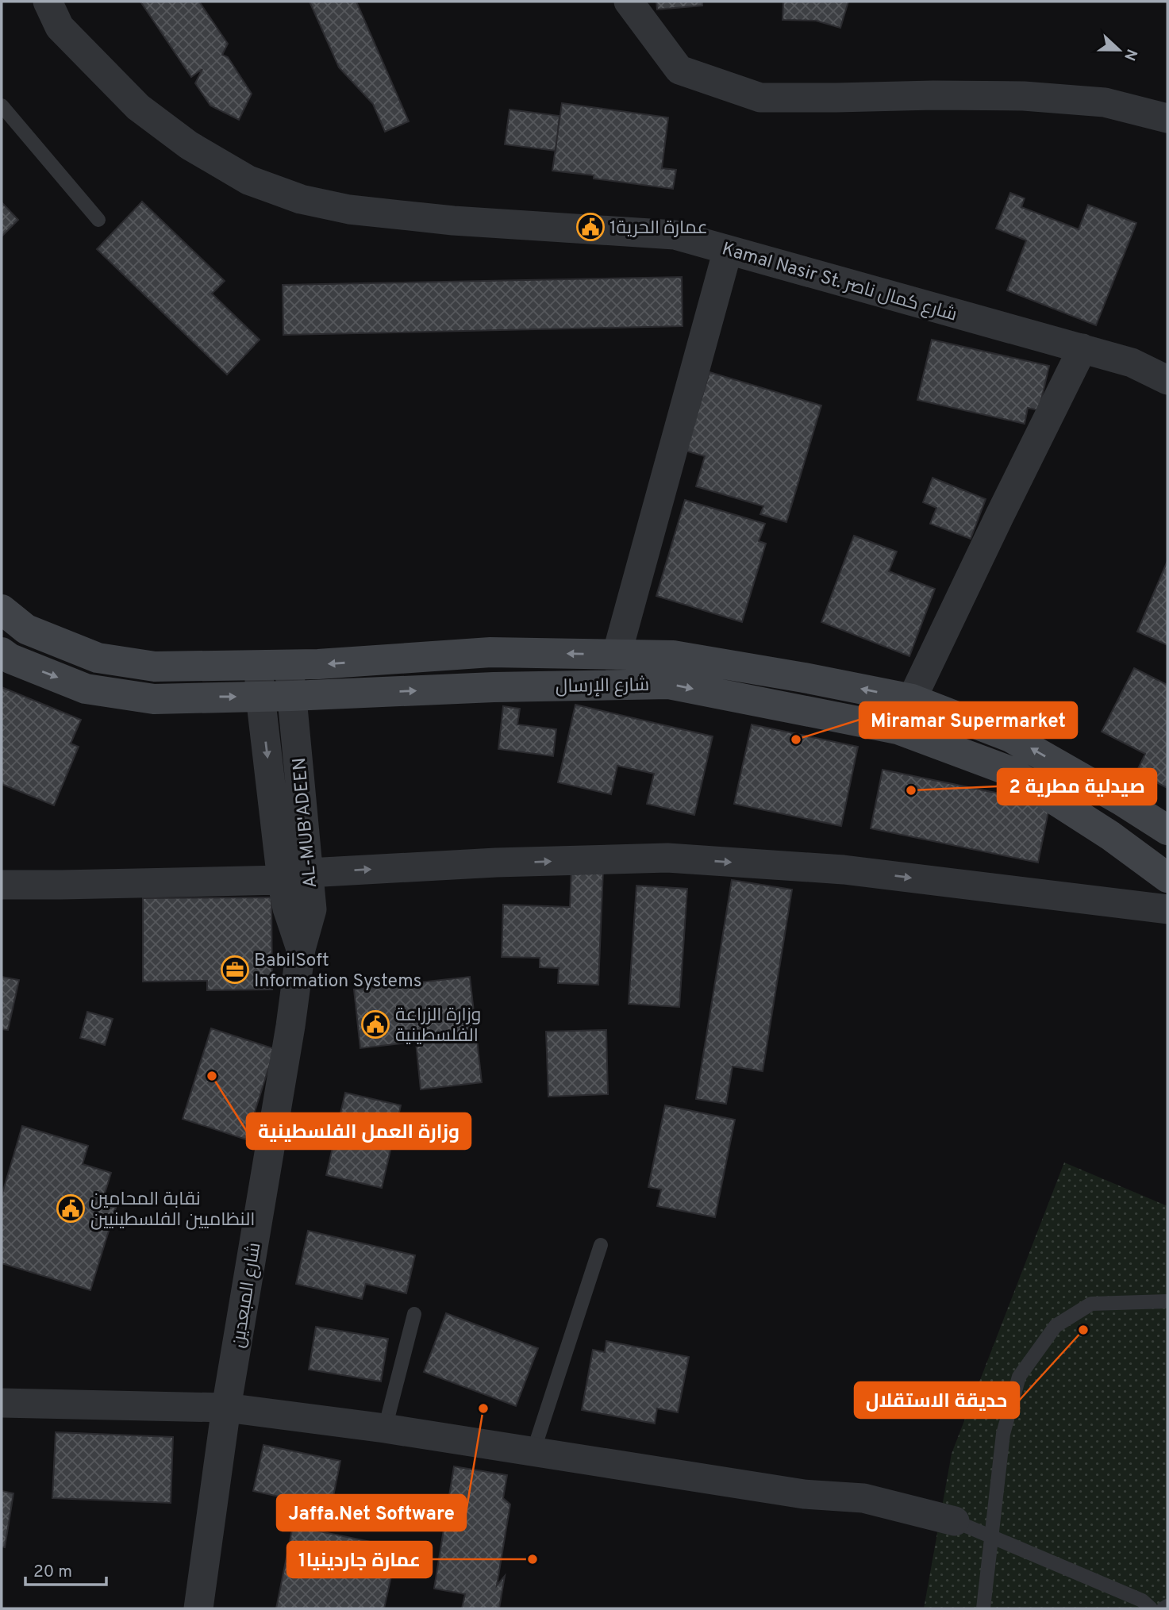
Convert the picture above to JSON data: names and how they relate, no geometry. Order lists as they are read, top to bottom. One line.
{"streets":{"main road":["شارع الإرسال"],"street":["Kamal Nasir St. شارع كمال ناصر","AL-MUB'ADEEN","شارع المبعدين"]},"crossings":[["شارع الإرسال","AL-MUB'ADEEN"],["AL-MUB'ADEEN","شارع المبعدين"]],"places":{"public building":["عمارة الحرية1","وزارة الزراعة الفلسطينية","نقابة المحامين النظاميين الفلسطينيين"],"other":["Miramar Supermarket","صيدلية مطرية 2","وزارة العمل الفلسطينية","حديقة الاستقلال","Jaffa.Net Software","عمارة جاردينيا1"],"office":["BabilSoft Information Systems"]},"scale_bar":"20 m","north":"right"}
